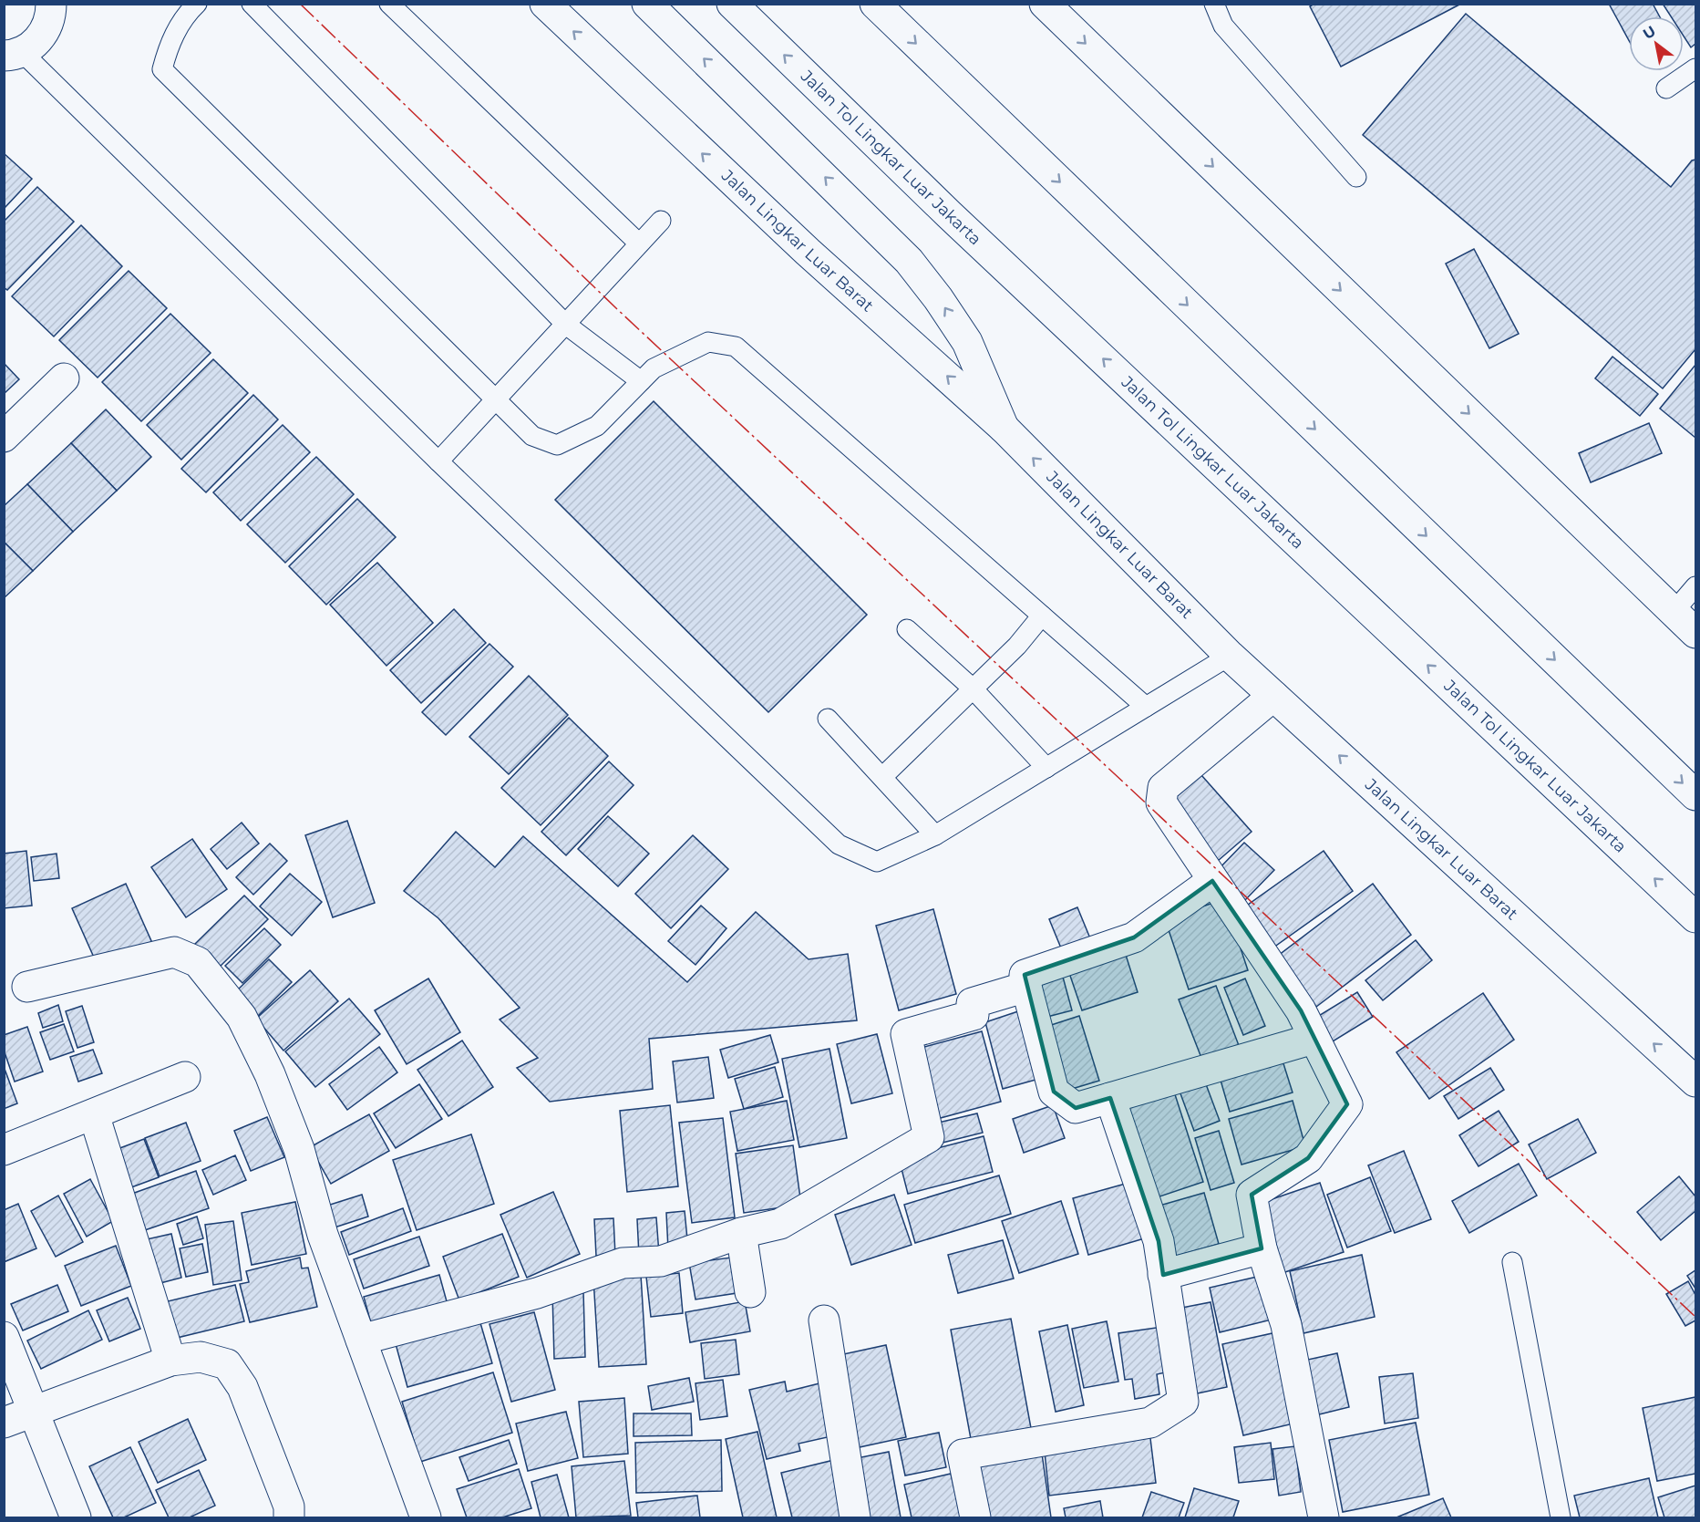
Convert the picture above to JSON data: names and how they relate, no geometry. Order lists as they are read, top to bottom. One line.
{"streets":{"main road":["Jalan Tol Lingkar Luar Jakarta","Jalan Lingkar Luar Barat"]},"north":"top left"}
